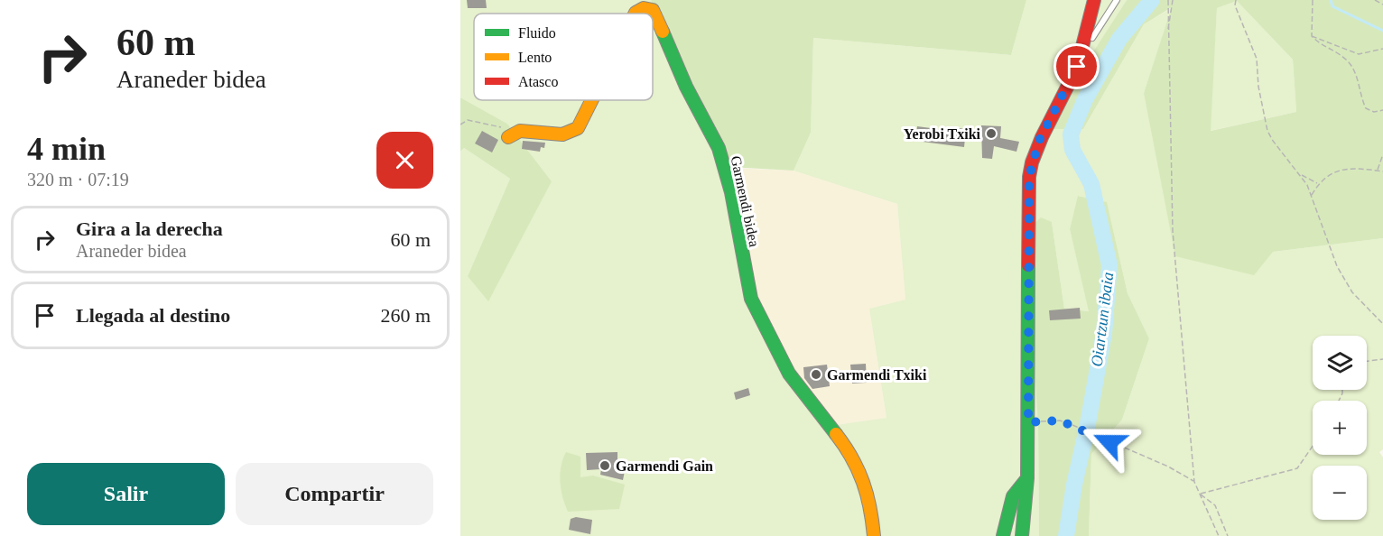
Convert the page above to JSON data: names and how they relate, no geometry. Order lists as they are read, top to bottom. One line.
{"streets":{"street":["Garmendi bidea"]},"water":["Oiartzun ibaia"],"places":["Yerobi Txiki","Garmendi Txiki","Garmendi Gain"],"legend":["Fluido","Lento","Atasco"],"page":{"turn":["60 m","Araneder bidea"],"heading":["4 min","320 m · 07:19"],"list":[{"name":"Gira a la derecha","note":"Araneder bidea","value":"60 m"},{"name":"Llegada al destino","value":"260 m"}],"map_buttons":["+","−"],"buttons":["Salir","Compartir"]}}
